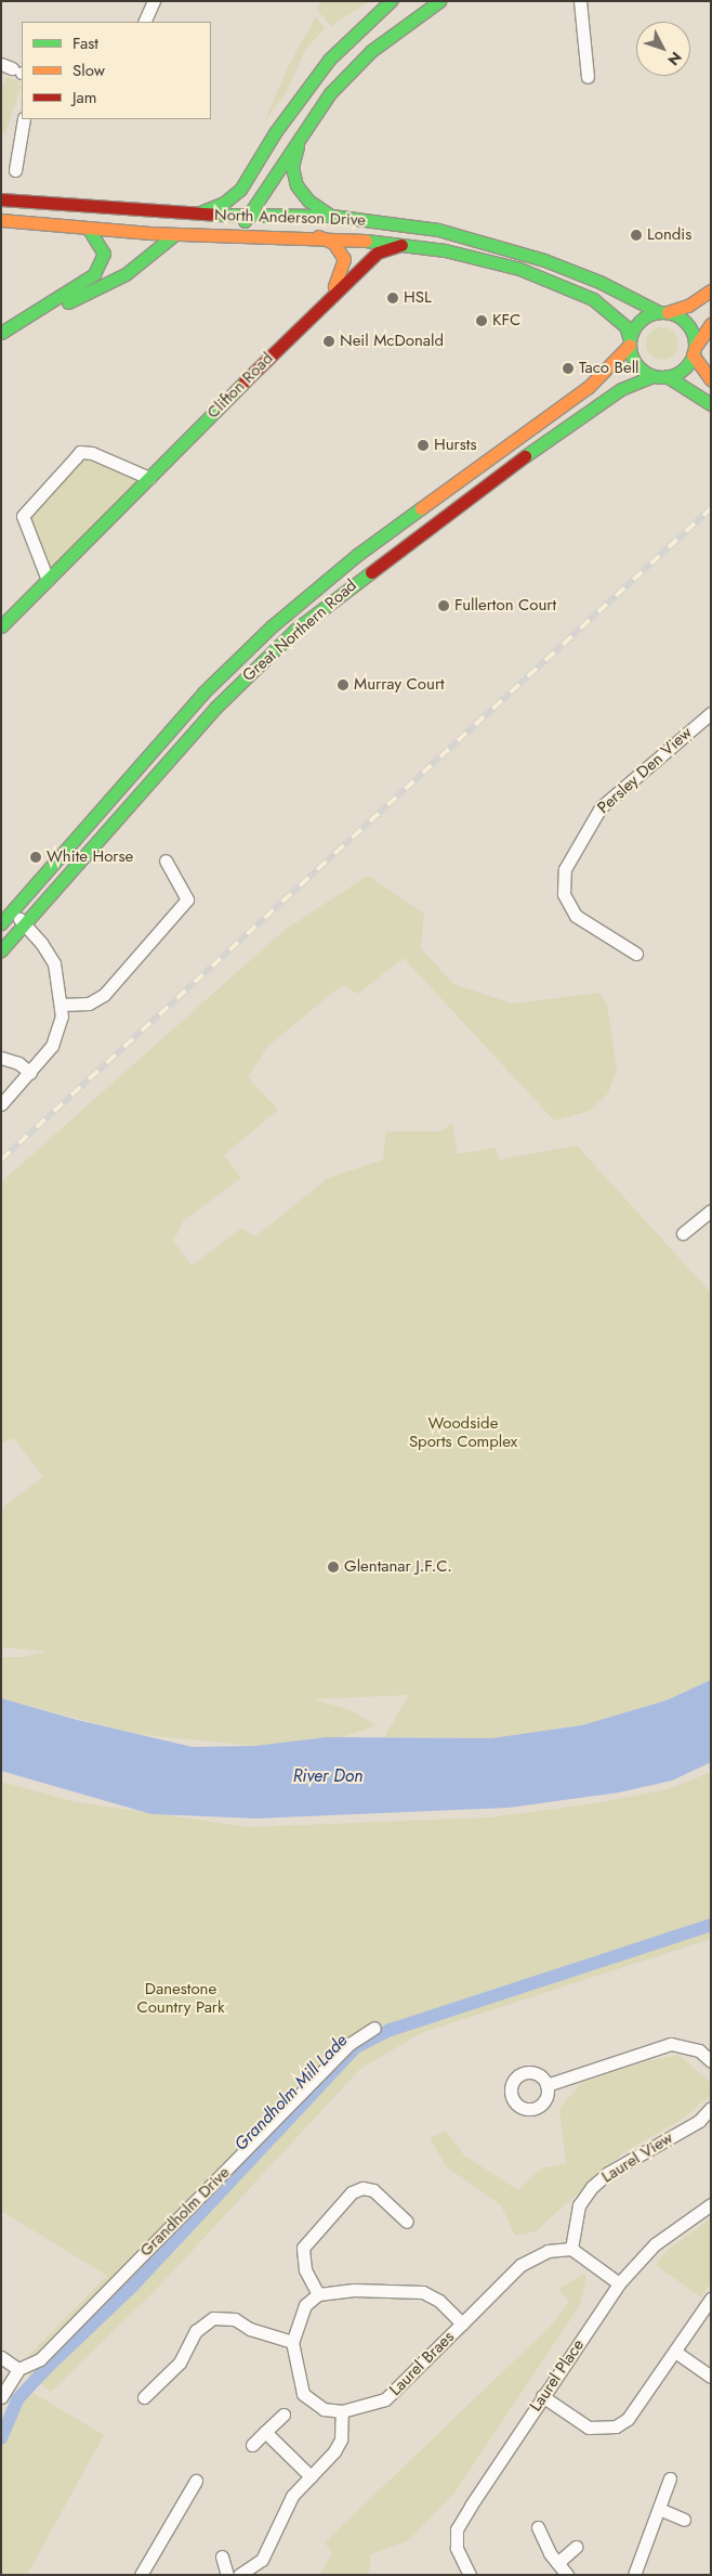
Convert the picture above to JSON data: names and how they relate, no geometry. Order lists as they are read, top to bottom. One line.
{"streets":{"main road":["North Anderson Drive","Clifton Road","Great Northern Road"],"street":["Persley Den View","Laurel View","Grandholm Drive","Laurel Braes","Laurel Place"]},"crossings":[["North Anderson Drive","Clifton Road"],["North Anderson Drive","Great Northern Road"],["Laurel View","Laurel Braes"]],"water":["River Don","Grandholm Mill Lade"],"parks":["Woodside Sports Complex","Danestone Country Park"],"places":["Londis","HSL","KFC","Neil McDonald","Taco Bell","Hursts","Fullerton Court","Murray Court","White Horse","Glentanar J.F.C."],"legend":["Fast","Slow","Jam"],"north":"bottom right"}
